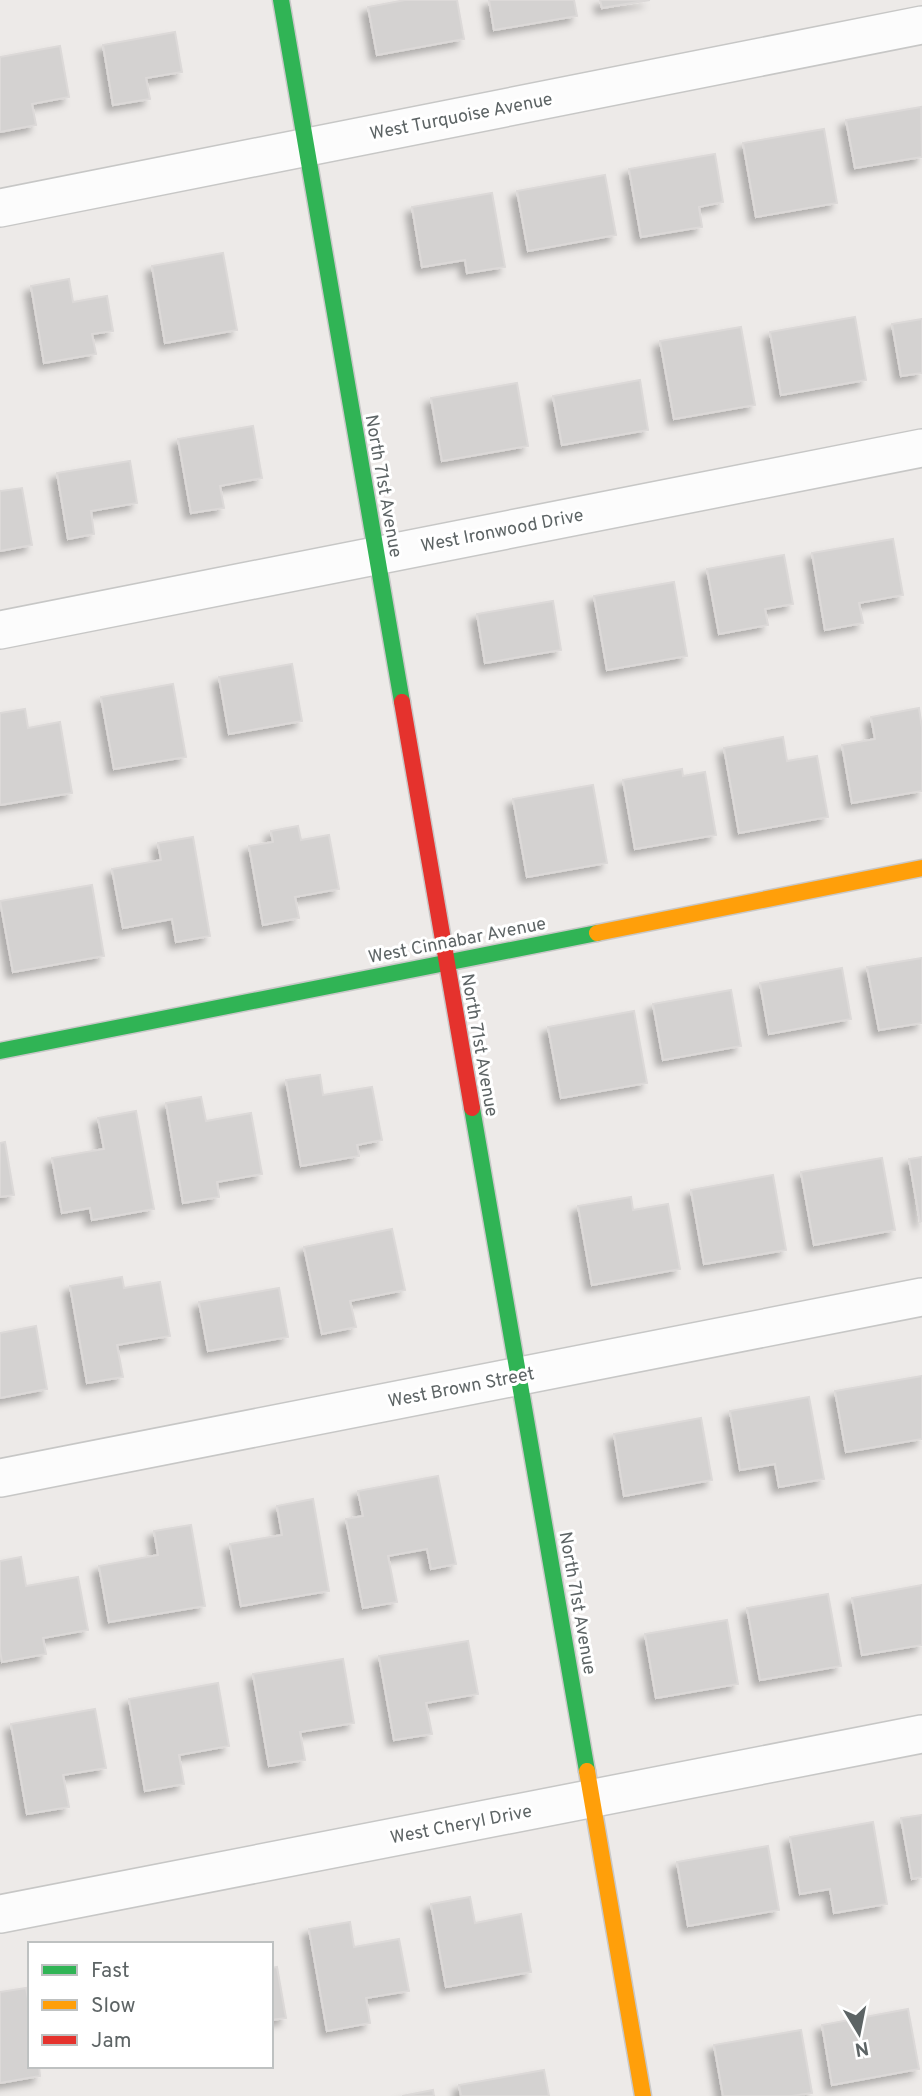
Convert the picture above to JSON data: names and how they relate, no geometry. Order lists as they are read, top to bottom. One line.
{"streets":{"street":["West Turquoise Avenue","North 71st Avenue","West Ironwood Drive","West Cinnabar Avenue","West Brown Street","West Cheryl Drive"]},"crossings":[["West Turquoise Avenue","North 71st Avenue"],["North 71st Avenue","West Ironwood Drive"],["North 71st Avenue","West Cinnabar Avenue"],["North 71st Avenue","West Brown Street"],["North 71st Avenue","West Cheryl Drive"]],"legend":["Fast","Slow","Jam"],"north":"bottom"}
